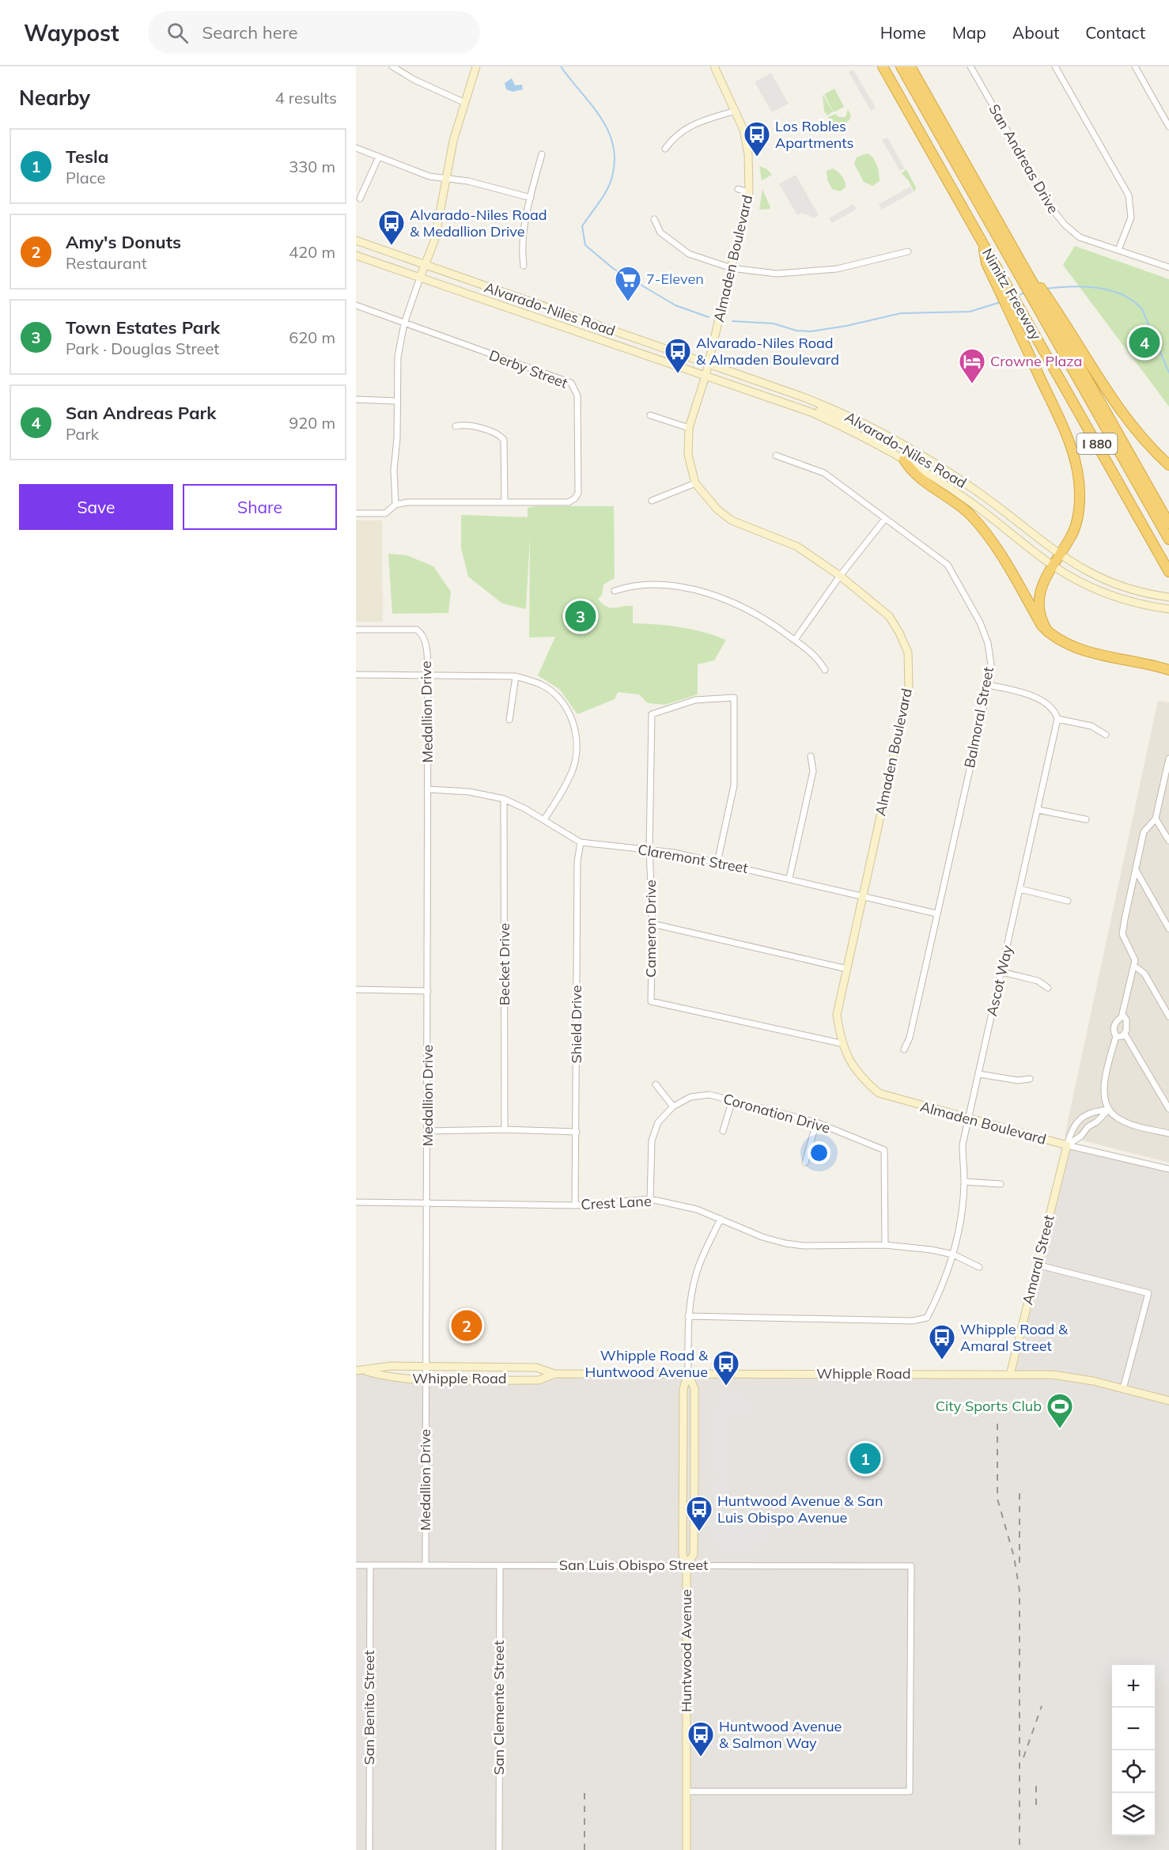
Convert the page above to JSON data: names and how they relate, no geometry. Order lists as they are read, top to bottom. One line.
{"streets":{"highway":["Nimitz Freeway","I 880"],"main road":["Almaden Boulevard","Alvarado-Niles Road","Amaral Street","Whipple Road","Huntwood Avenue"],"street":["San Andreas Drive","Derby Street","Medallion Drive","Balmoral Street","Claremont Street","Cameron Drive","Becket Drive","Ascot Way","Shield Drive","Coronation Drive","Crest Lane","San Luis Obispo Street","San Benito Street","San Clemente Street"]},"crossings":[["Almaden Boulevard","Alvarado-Niles Road"],["Almaden Boulevard","Claremont Street"],["Almaden Boulevard","Cameron Drive"],["Almaden Boulevard","Ascot Way"],["Almaden Boulevard","Amaral Street"],["Nimitz Freeway","I 880"],["Medallion Drive","Claremont Street"],["Medallion Drive","Crest Lane"],["Medallion Drive","Whipple Road"],["Medallion Drive","San Luis Obispo Street"],["Balmoral Street","Claremont Street"],["Claremont Street","Cameron Drive"],["Claremont Street","Becket Drive"],["Claremont Street","Shield Drive"],["Ascot Way","Crest Lane"],["Ascot Way","Huntwood Avenue"],["Shield Drive","Crest Lane"],["Coronation Drive","Crest Lane"],["Crest Lane","Huntwood Avenue"],["Amaral Street","Whipple Road"],["Whipple Road","Huntwood Avenue"],["San Luis Obispo Street","Huntwood Avenue"],["San Luis Obispo Street","San Benito Street"],["San Luis Obispo Street","San Clemente Street"]],"places":{"bus stop":["Los Robles Apartments","Alvarado-Niles Road & Medallion Drive","Alvarado-Niles Road & Almaden Boulevard","Whipple Road & Amaral Street","Whipple Road & Huntwood Avenue","Huntwood Avenue & San Luis Obispo Avenue","Huntwood Avenue & Salmon Way"],"supermarket":["7-Eleven"],"hotel":["Crowne Plaza"],"sports":["City Sports Club"]},"page":{"header":"Waypost","search":"Search here","nav":["Home","Map","About","Contact"],"heading":["Nearby","4 results"],"list":[{"mark":"1","name":"Tesla","note":"Place","value":"330 m"},{"mark":"2","name":"Amy's Donuts","note":"Restaurant","value":"420 m"},{"mark":"3","name":"Town Estates Park","note":"Park · Douglas Street","value":"620 m"},{"mark":"4","name":"San Andreas Park","note":"Park","value":"920 m"}],"pins":["4","3","2","1"],"buttons":["Save","Share"],"map_buttons":["+","−"]}}
